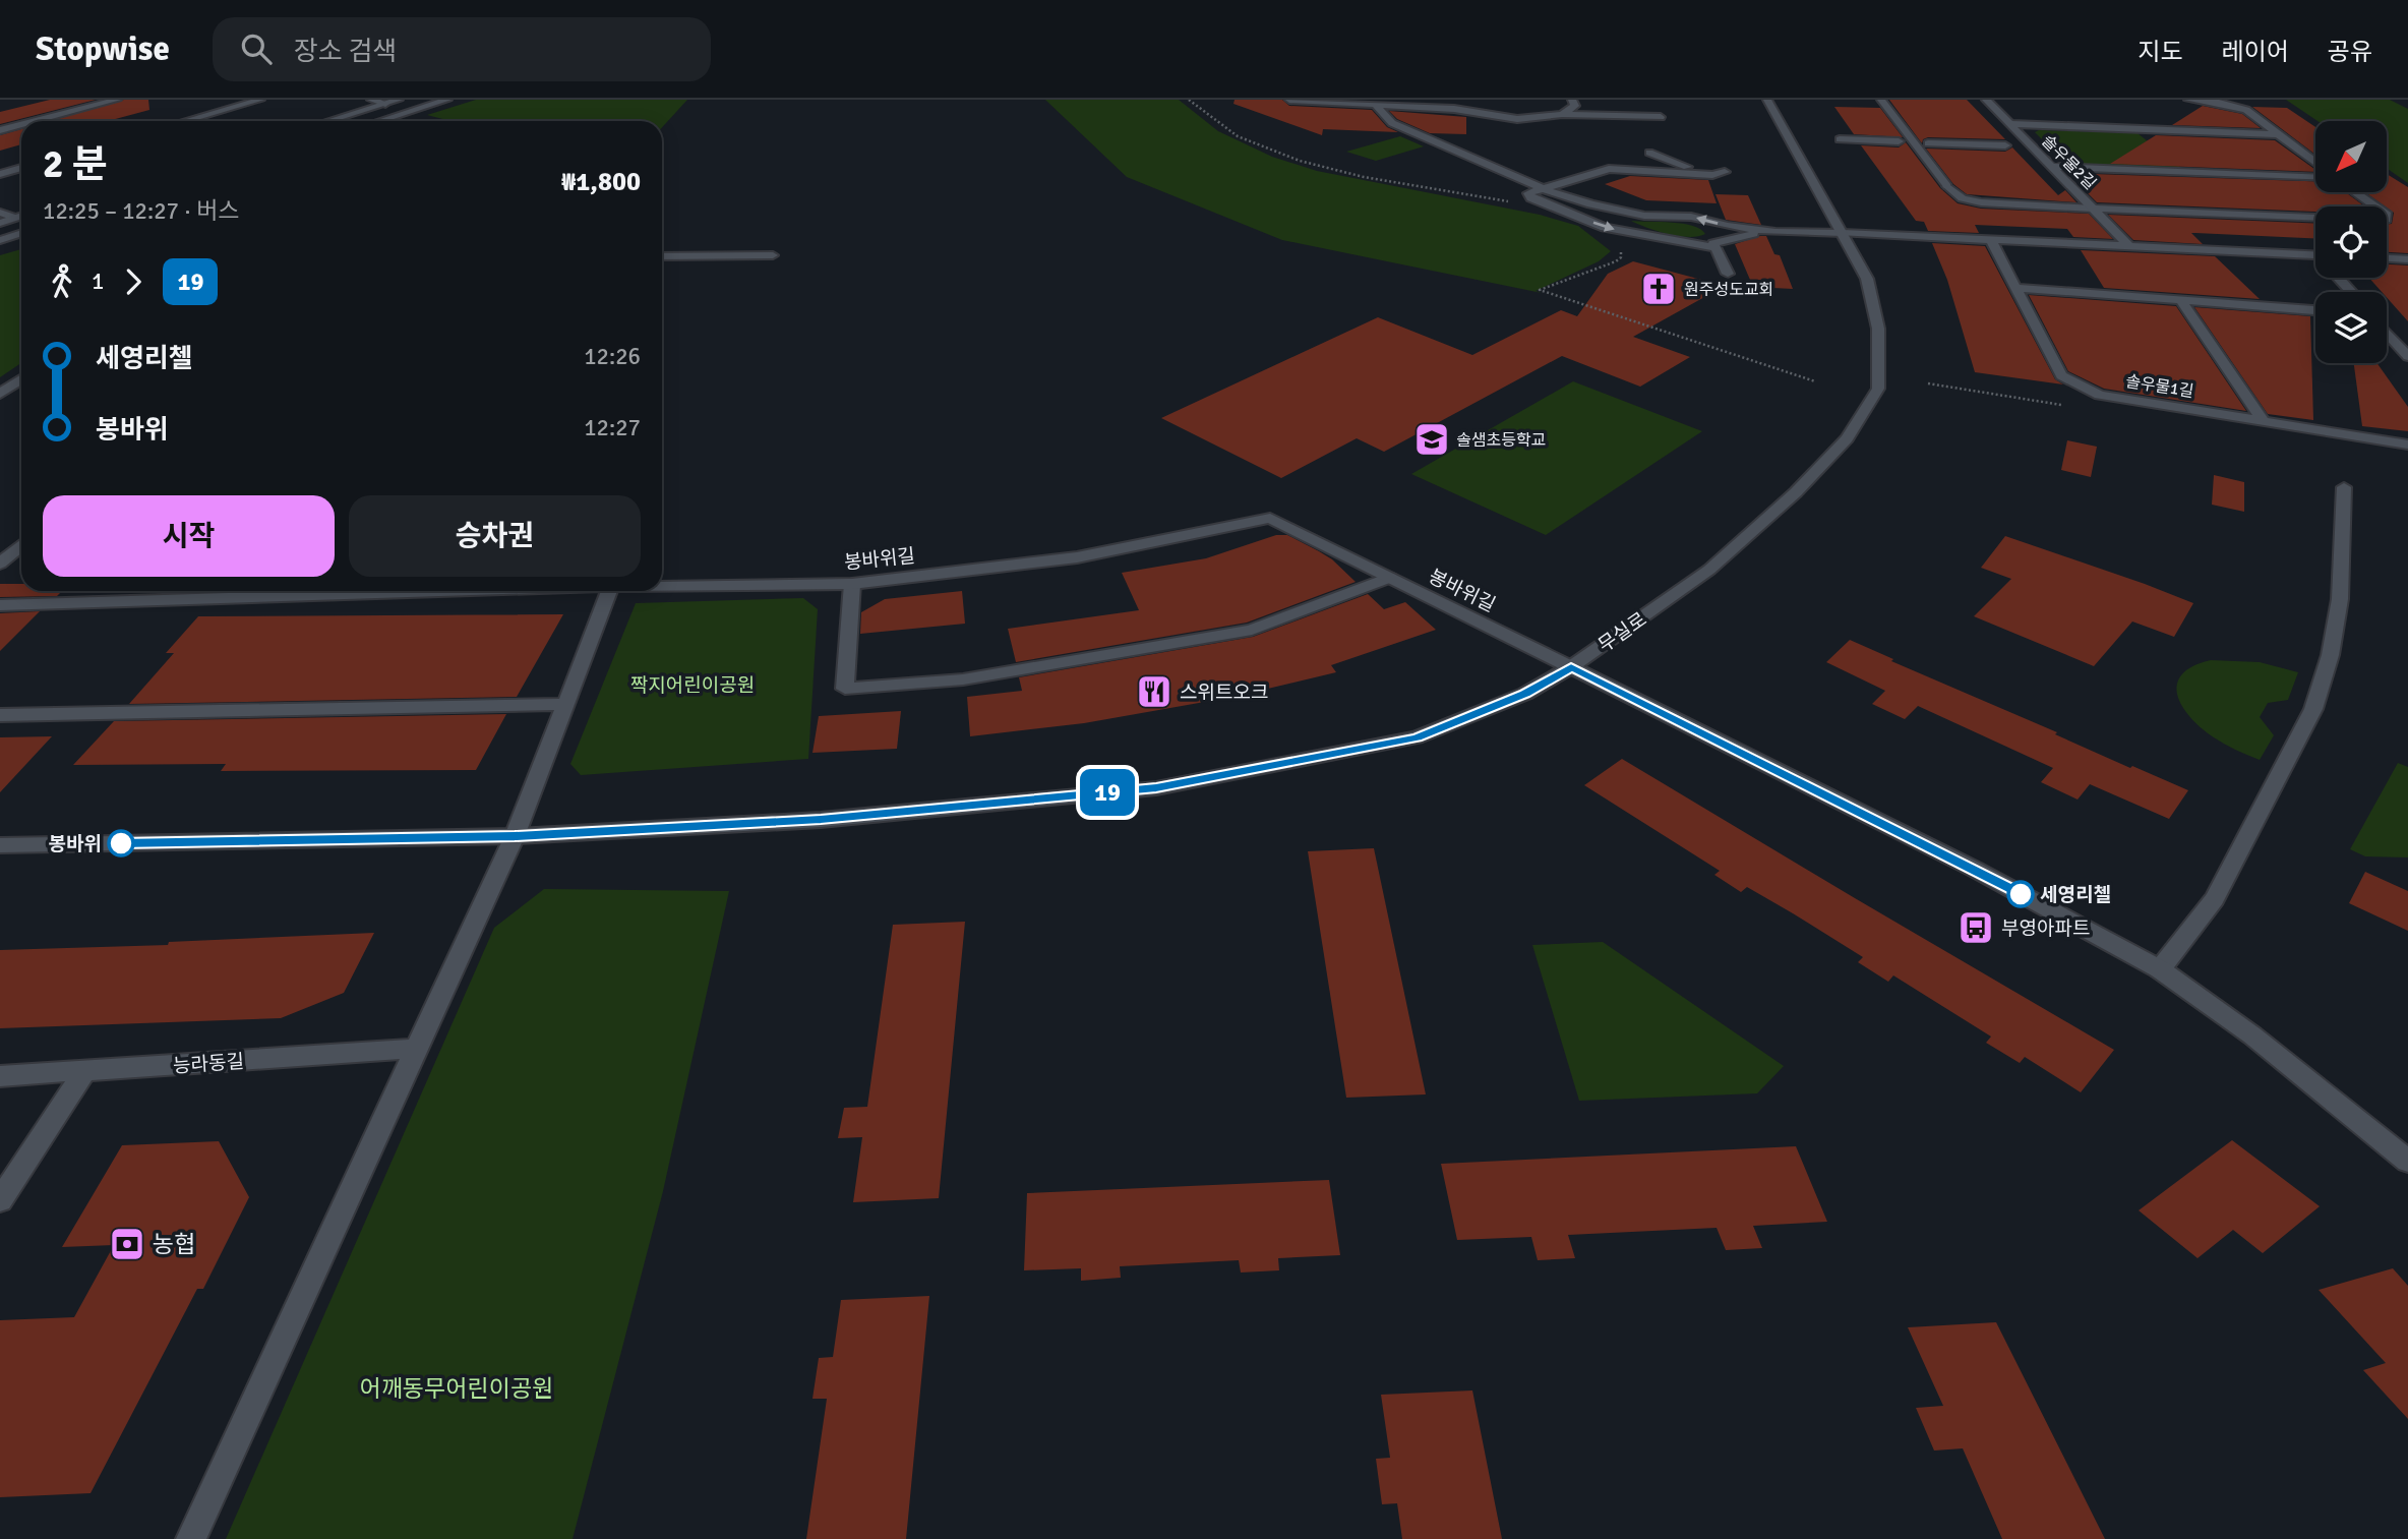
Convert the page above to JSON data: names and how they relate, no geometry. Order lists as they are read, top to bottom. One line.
{"streets":{"street":["솔우물2길","솔우물1길","봉바위길","무실로","능라동길"]},"crossings":[["봉바위길","무실로"]],"parks":["짝지어린이공원","어깨동무어린이공원"],"places":{"church":["원주성도교회"],"school or university":["솔샘초등학교"],"restaurant":["스위트오크"],"other":["봉바위","세영리첼"],"bus stop":["부영아파트"],"bank":["농협"]},"lines":["bus line 19"],"north":"bottom left","page":{"header":"Stopwise","search":"장소 검색","nav":["지도","레이어","공유"],"on_map":"19","heading":["2 분","12:25 – 12:27 · 버스","₩1,800"],"legs":["1","19"],"list":[{"name":"세영리첼","value":"12:26"},{"name":"봉바위","value":"12:27"}],"buttons":["시작","승차권"]}}
